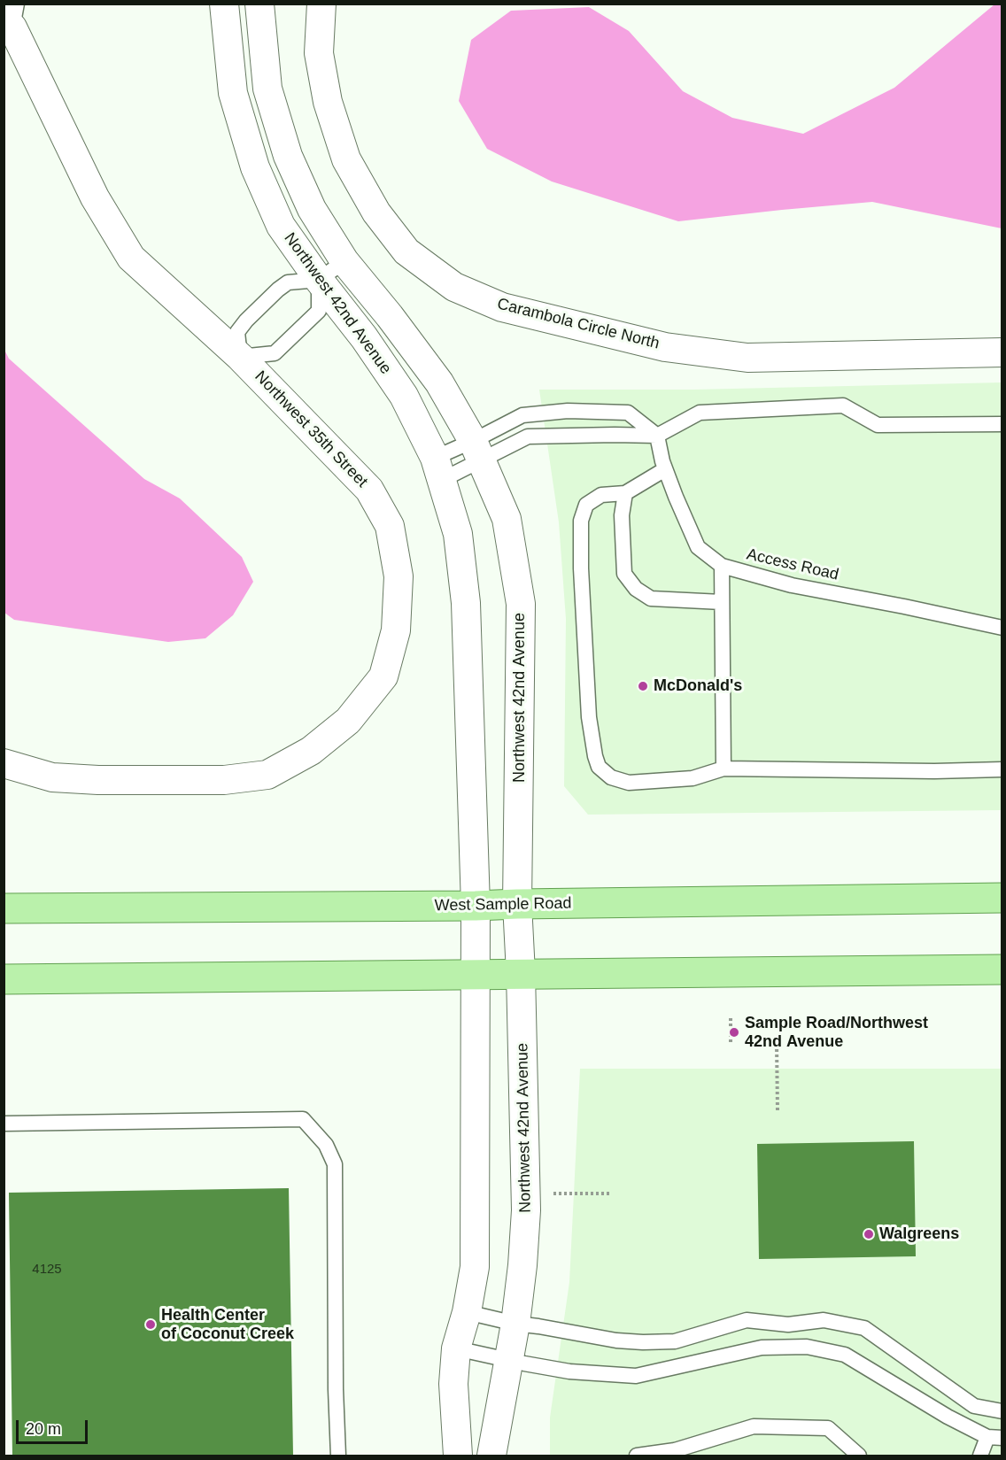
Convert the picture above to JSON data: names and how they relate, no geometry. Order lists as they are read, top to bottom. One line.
{"streets":{"main road":["West Sample Road"],"street":["Northwest 42nd Avenue","Carambola Circle North","Northwest 35th Street"],"lane":["Access Road"]},"crossings":[["Northwest 42nd Avenue","West Sample Road"]],"places":["McDonald's","Sample Road/Northwest 42nd Avenue","Walgreens","Health Center of Coconut Creek"],"house_numbers":["4125"],"scale_bar":"20 m"}
